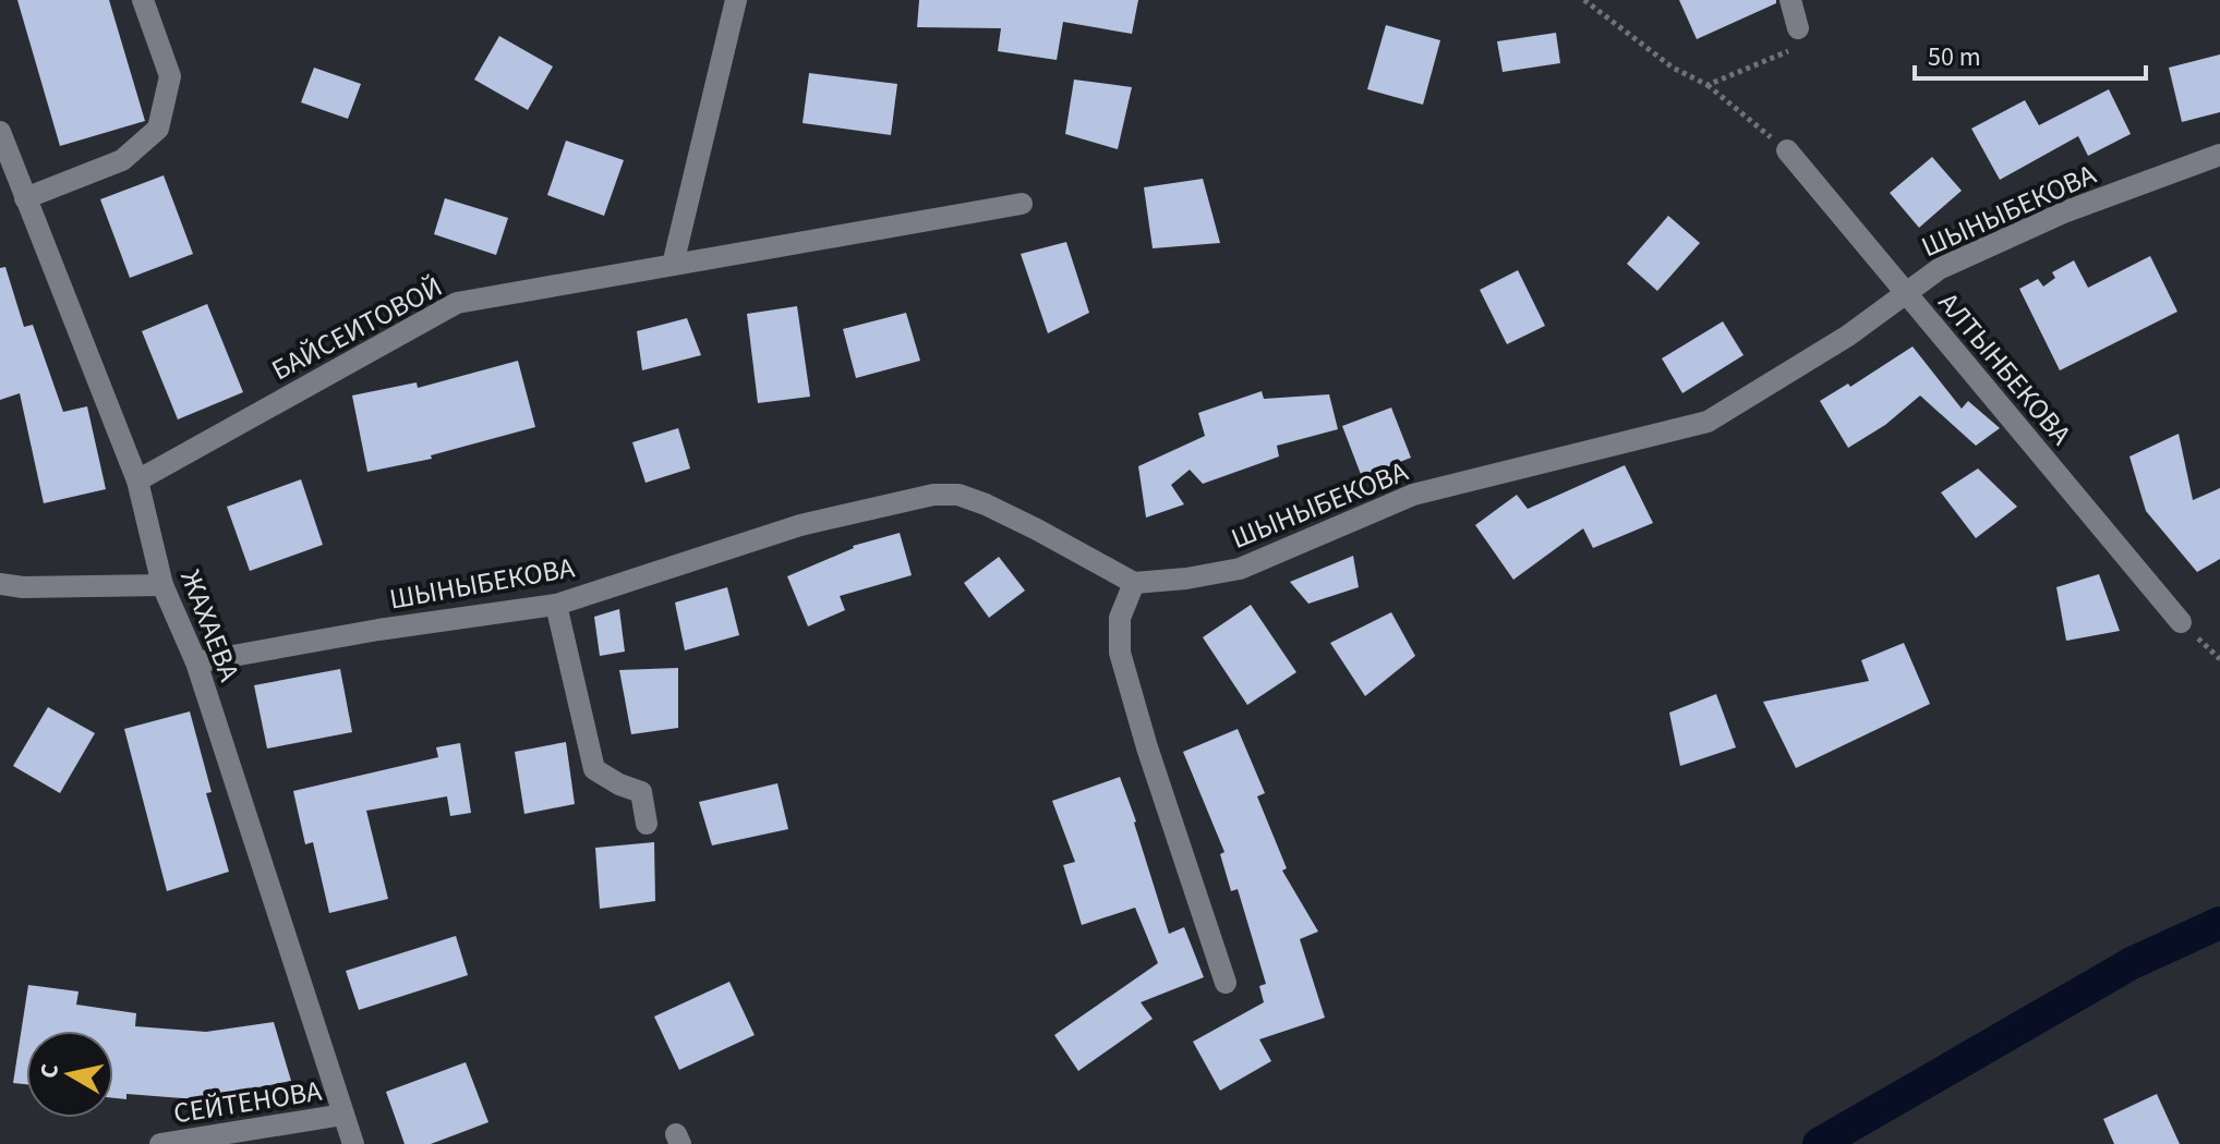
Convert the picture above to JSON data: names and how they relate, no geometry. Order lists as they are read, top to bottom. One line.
{"streets":{"street":["ШЫНЫБЕКОВА","БАЙСЕИТОВОЙ","АЛТЫНБЕКОВА","ЖАХАЕВА","СЕЙТЕНОВА"]},"crossings":[["ШЫНЫБЕКОВА","АЛТЫНБЕКОВА"],["ШЫНЫБЕКОВА","ЖАХАЕВА"],["БАЙСЕИТОВОЙ","ЖАХАЕВА"],["ЖАХАЕВА","СЕЙТЕНОВА"]],"scale_bar":"50 m","north":"left"}
